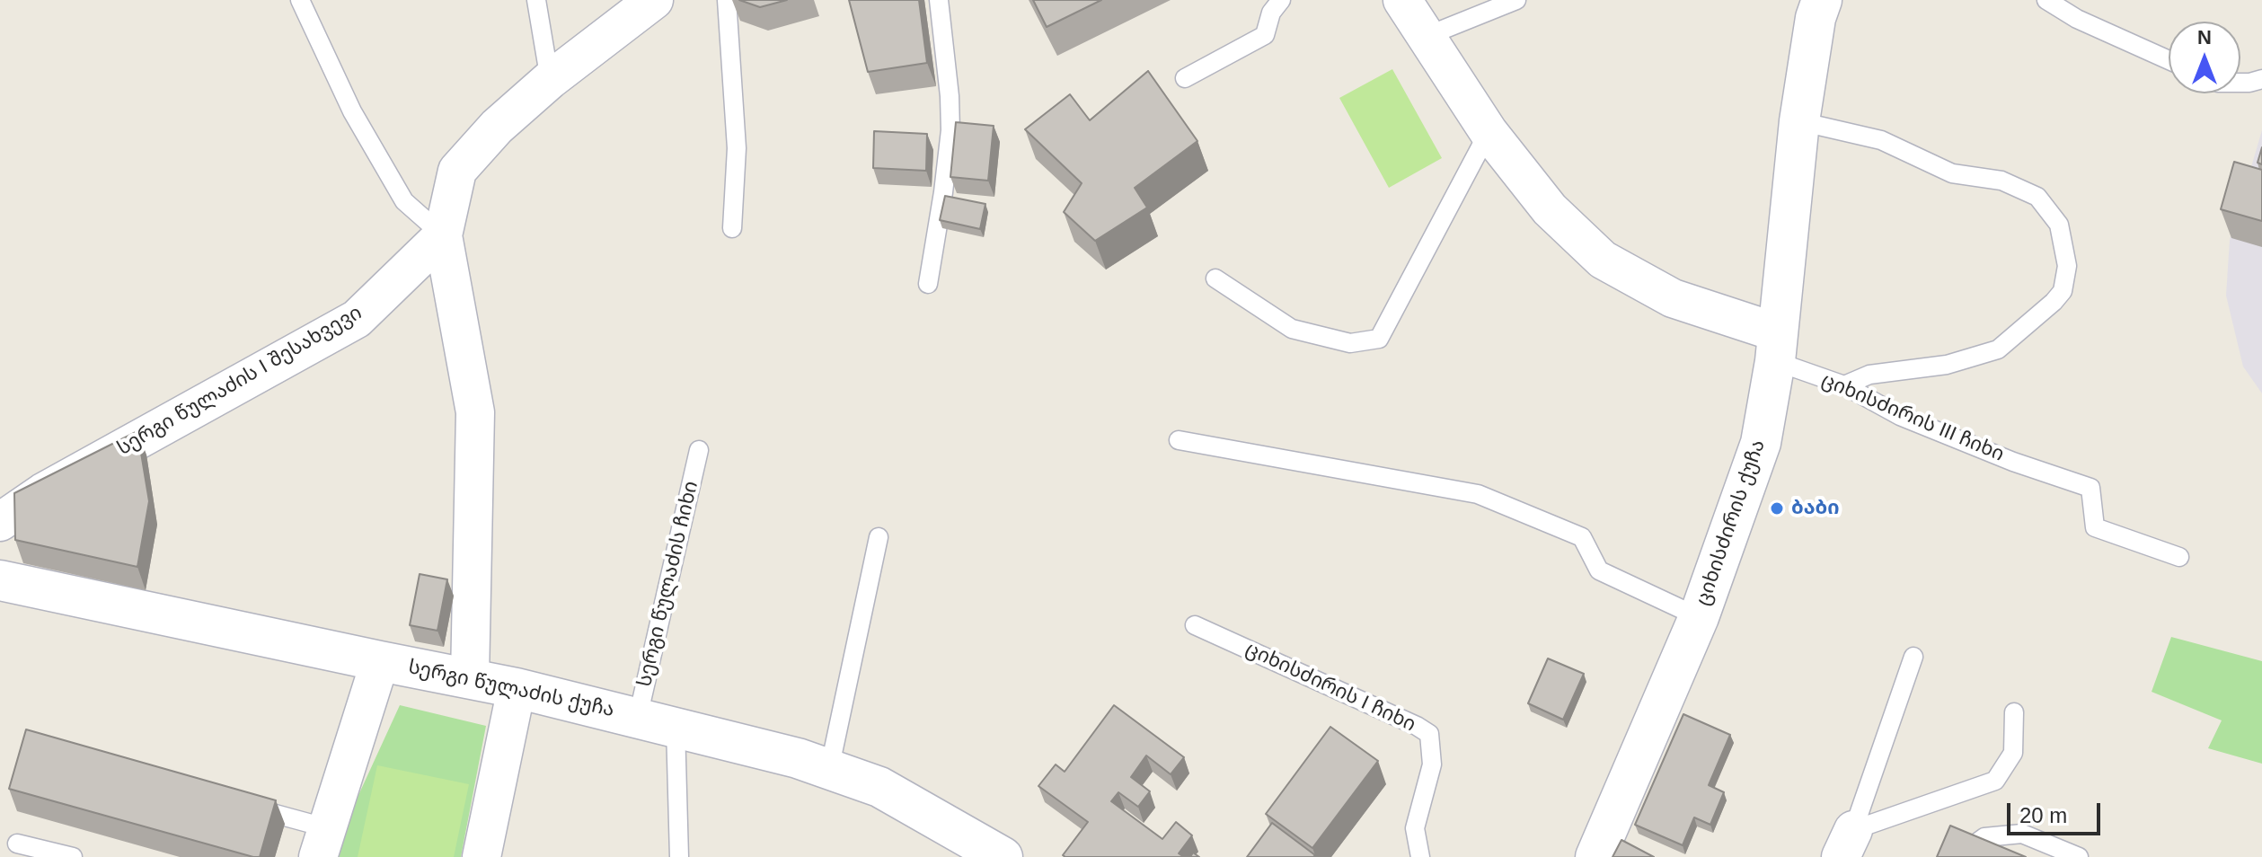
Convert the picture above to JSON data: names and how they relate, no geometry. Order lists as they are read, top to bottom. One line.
{"streets":{"street":["სერგი წულაძის I შესახვევი","ციხისძირის ქუჩა","სერგი წულაძის ქუჩა"],"lane":["ციხისძირის III ჩიხი","სერგი წულაძის ჩიხი","ციხისძირის I ჩიხი"]},"crossings":[["ციხისძირის III ჩიხი","ციხისძირის ქუჩა"],["სერგი წულაძის ჩიხი","სერგი წულაძის ქუჩა"]],"places":["ბაბი"],"scale_bar":"20 m","north":"top"}
